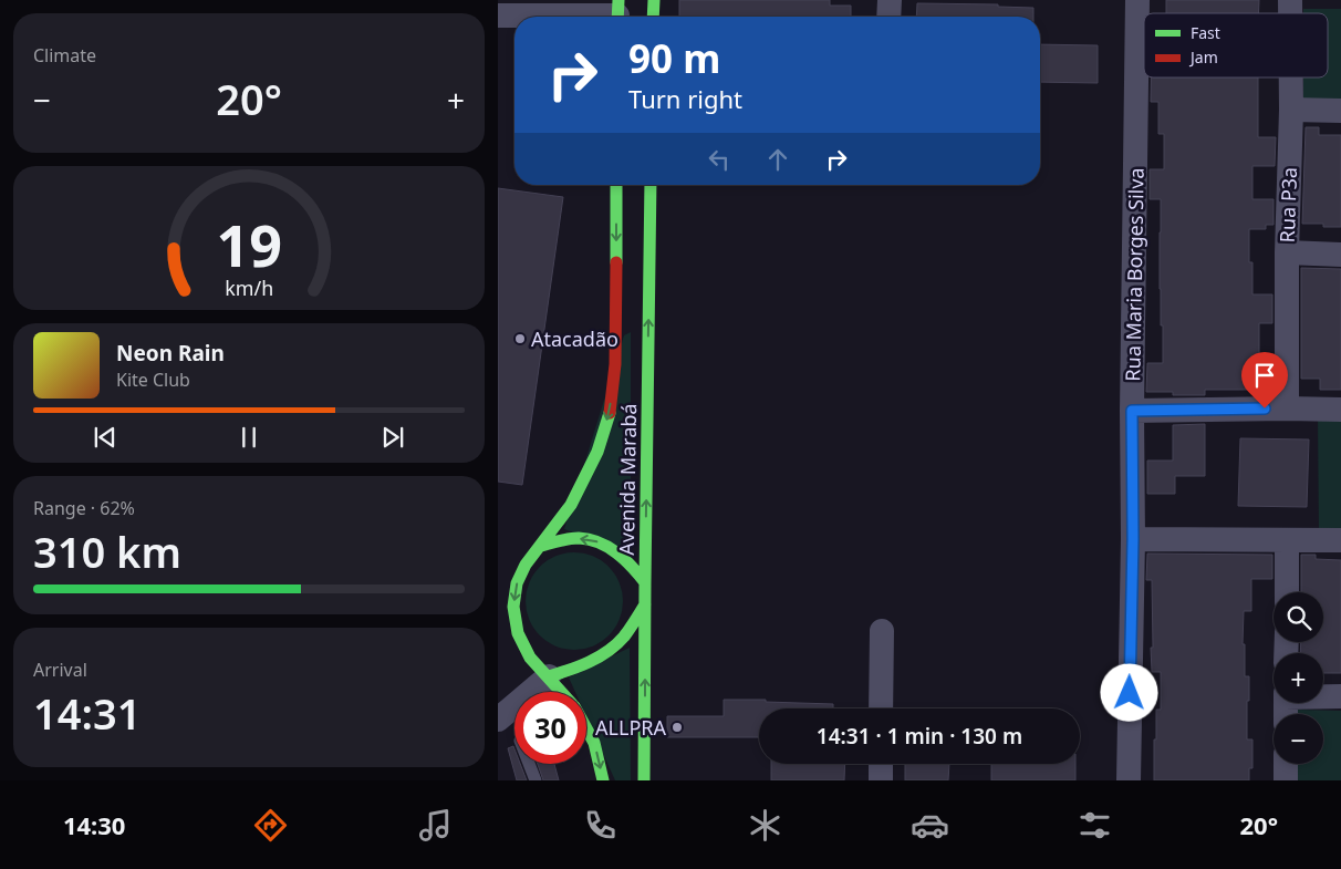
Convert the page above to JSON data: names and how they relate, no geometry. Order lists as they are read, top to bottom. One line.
{"streets":{"main road":["Avenida Marabá"],"street":["Rua P3a","Rua Maria Borges Silva"]},"places":["Atacadão","ALLPRA"],"legend":["Fast","Jam"],"page":{"tile":["Climate",["Range · 62%","310 km"],["Arrival","14:31"]],"turn":["90 m","Turn right"],"heat":["−","20°","+"],"song":["Neon Rain","Kite Club"],"map_buttons":["+","−"],"limit":"30","trip":"14:31 · 1 min · 130 m","tabs":["14:30","20°"],"gauge":["19","km/h"]}}
